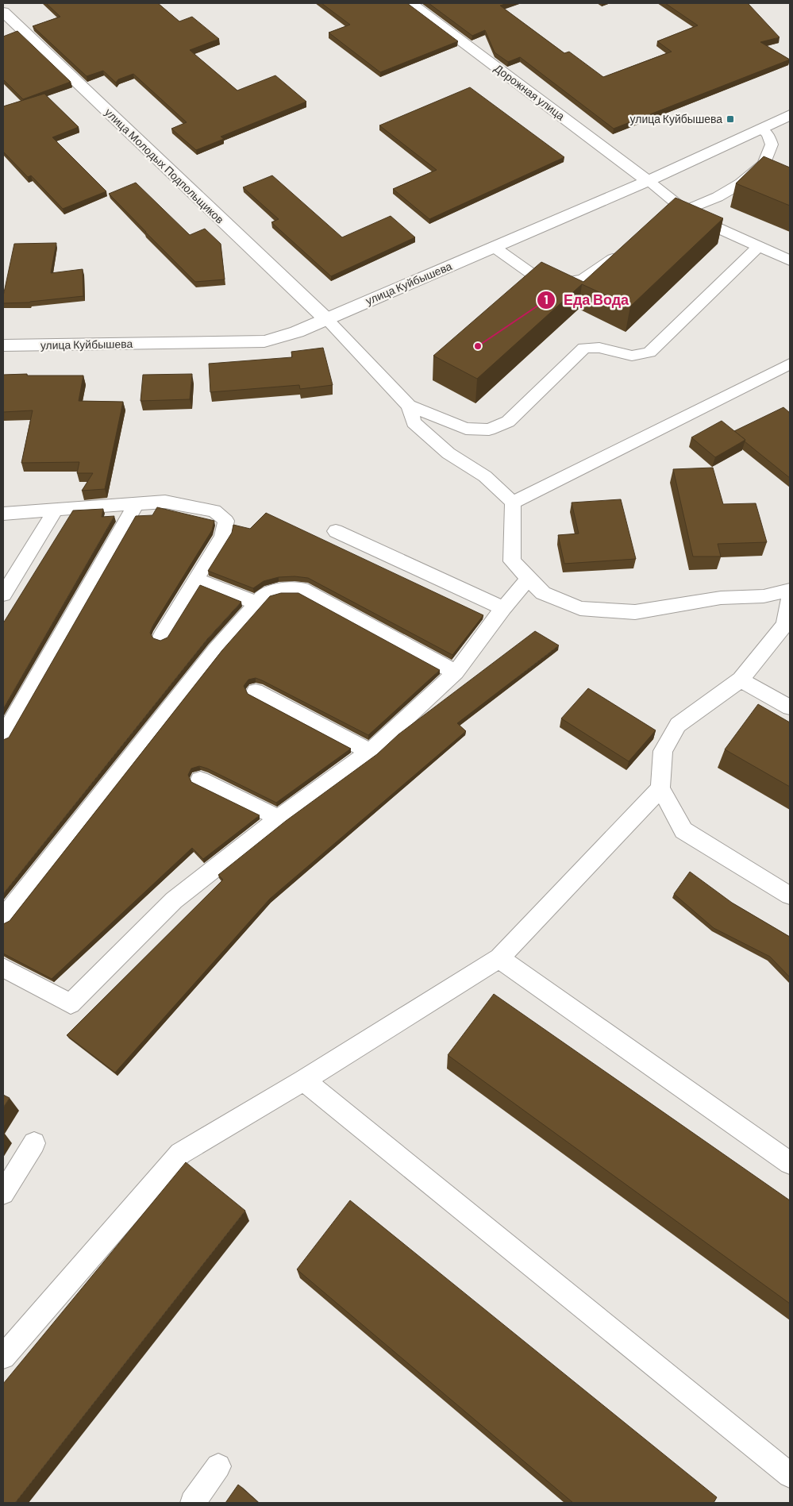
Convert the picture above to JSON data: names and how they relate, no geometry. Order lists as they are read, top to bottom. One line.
{"streets":{"street":["Дорожная улица","улица Молодых Подпольщиков","улица Куйбышева"]},"crossings":[["Дорожная улица","улица Куйбышева"],["улица Молодых Подпольщиков","улица Куйбышева"]],"places":{"transit":["улица Куйбышева"],"other":["Еда Вода"]}}
